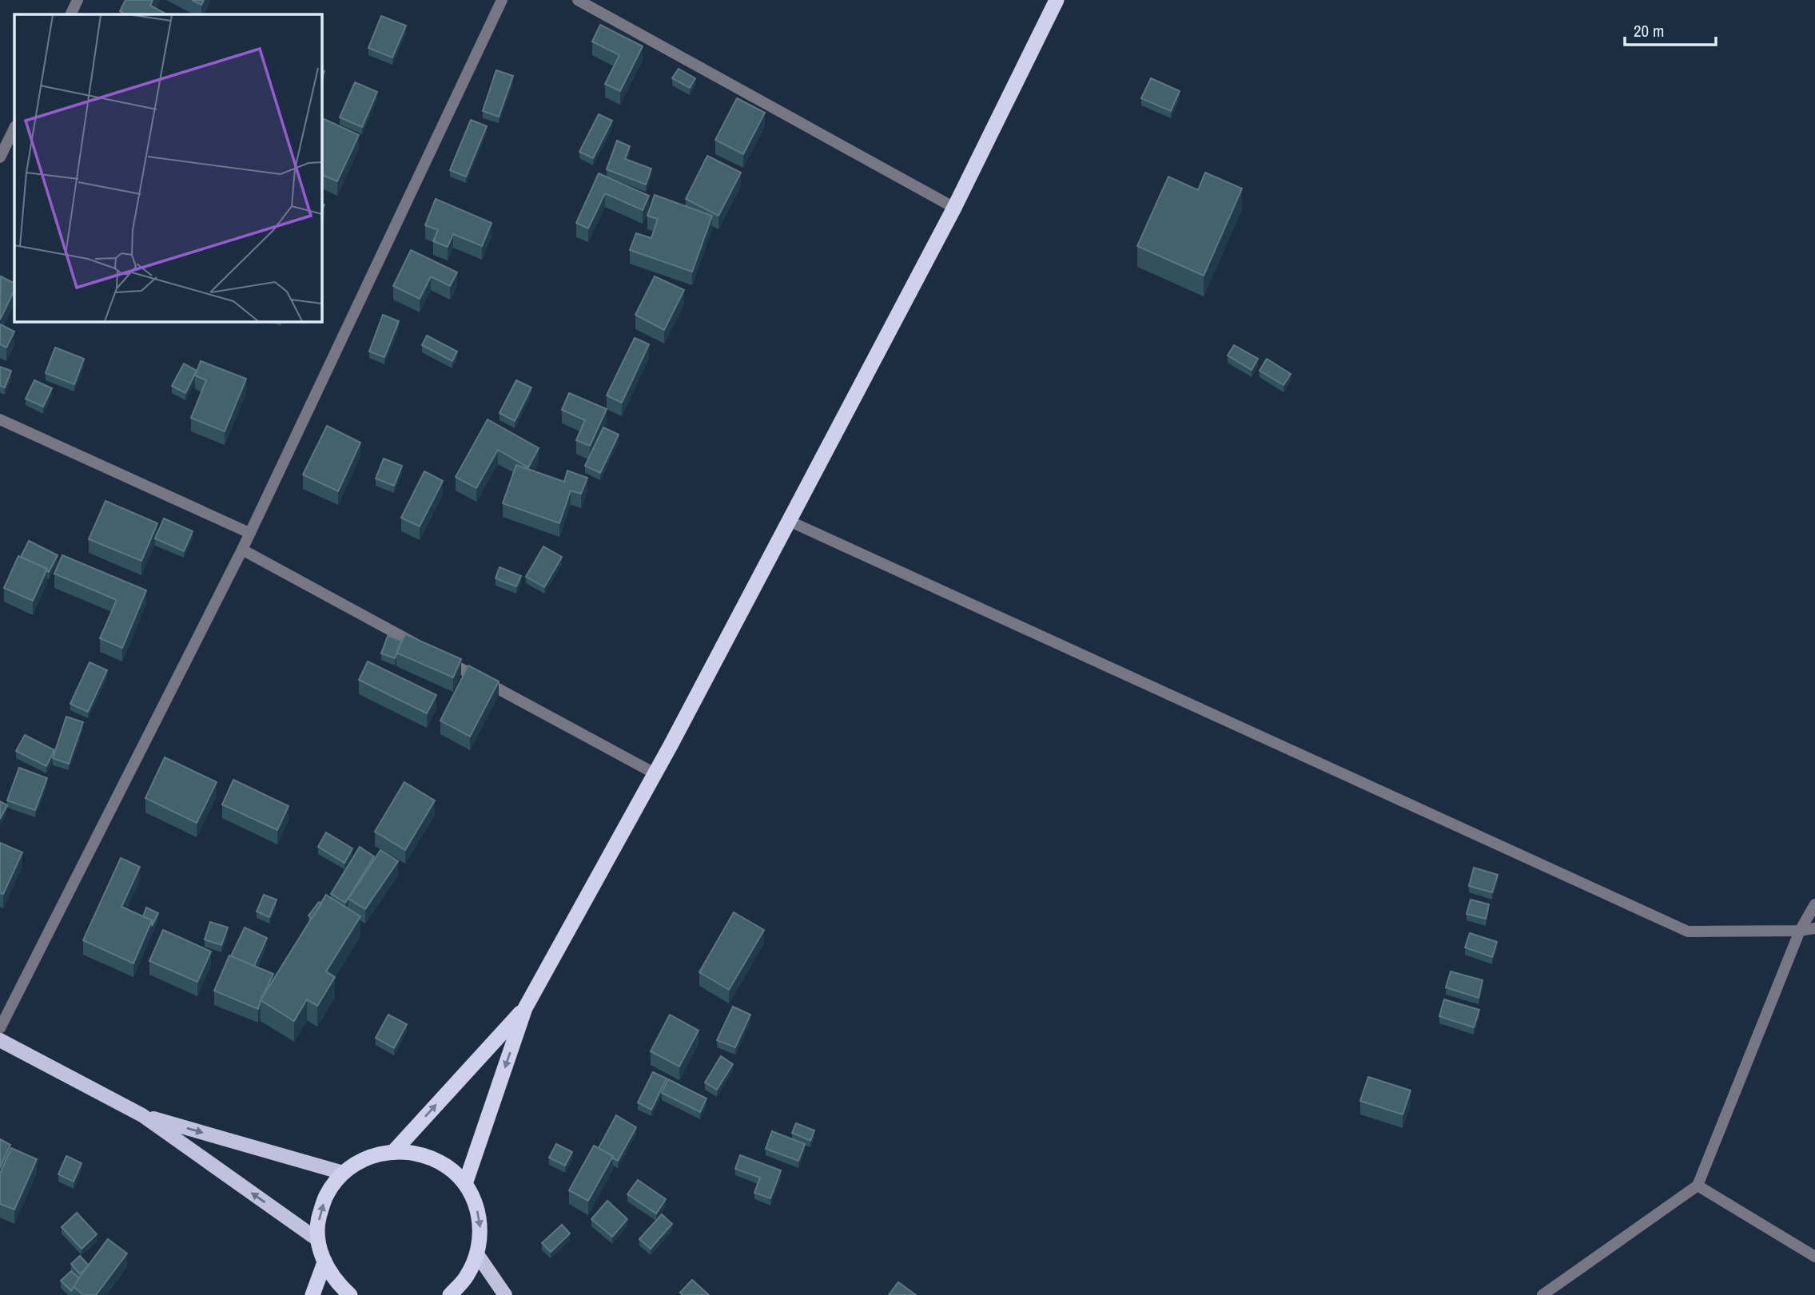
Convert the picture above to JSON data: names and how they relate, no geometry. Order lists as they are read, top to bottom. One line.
{"scale_bar":"20 m"}
